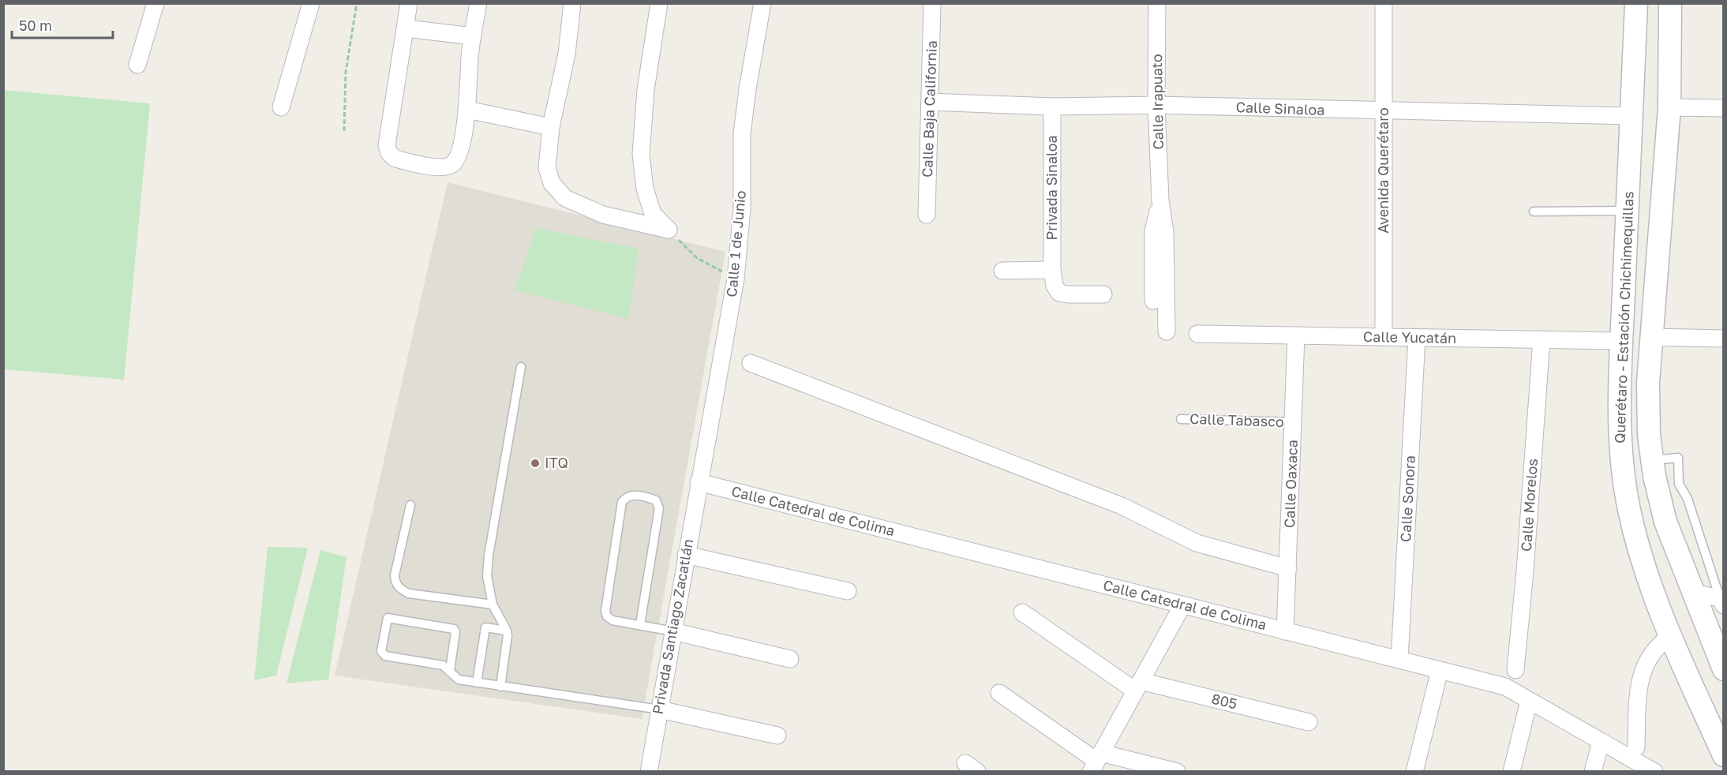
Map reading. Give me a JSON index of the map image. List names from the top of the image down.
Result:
{
  "streets": {
    "main road": ["Querétaro - Estación Chichimequillas"],
    "street": [
      "Calle Irapuato",
      "Calle Baja California",
      "Calle Sinaloa",
      "Avenida Querétaro",
      "Privada Sinaloa",
      "Calle 1 de Junio",
      "Calle Yucatán",
      "Calle Oaxaca",
      "Calle Sonora",
      "Calle Morelos",
      "Calle Catedral de Colima",
      "Privada Santiago Zacatlán",
      "805"
    ],
    "lane": ["Calle Tabasco"]
  },
  "crossings": [
    ["Calle Irapuato", "Calle Sinaloa"],
    ["Calle Baja California", "Calle Sinaloa"],
    ["Calle Sinaloa", "Avenida Querétaro"],
    ["Calle Sinaloa", "Privada Sinaloa"],
    ["Calle Sinaloa", "Querétaro - Estación Chichimequillas"],
    ["Avenida Querétaro", "Calle Yucatán"],
    ["Calle 1 de Junio", "Calle Catedral de Colima"],
    ["Calle 1 de Junio", "Privada Santiago Zacatlán"],
    ["Querétaro - Estación Chichimequillas", "Calle Yucatán"],
    ["Calle Yucatán", "Calle Oaxaca"],
    ["Calle Yucatán", "Calle Sonora"],
    ["Calle Yucatán", "Calle Morelos"],
    ["Calle Tabasco", "Calle Oaxaca"],
    ["Calle Oaxaca", "Calle Catedral de Colima"],
    ["Calle Sonora", "Calle Catedral de Colima"],
    ["Calle Catedral de Colima", "Privada Santiago Zacatlán"]
  ],
  "places": ["ITQ"],
  "scale_bar": "50 m"
}
